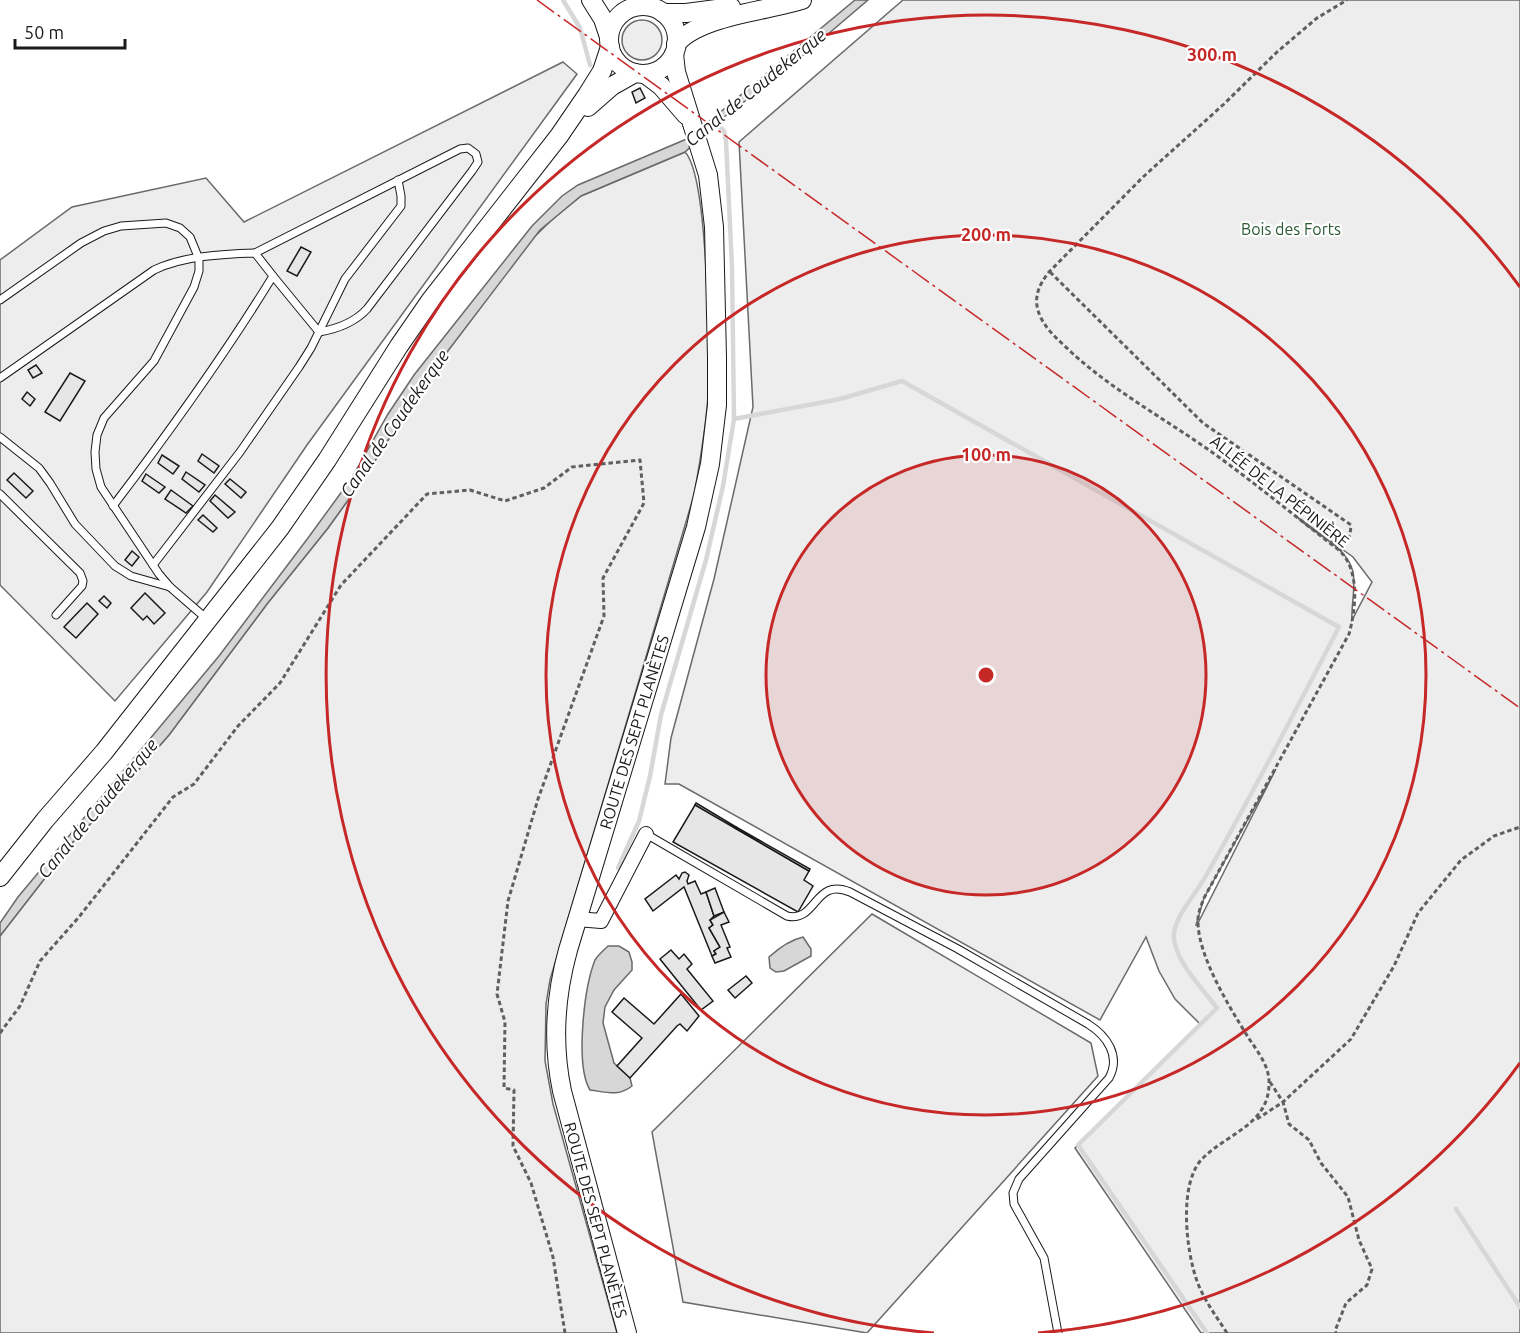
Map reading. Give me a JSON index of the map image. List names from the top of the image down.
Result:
{
  "streets": {
    "main road": ["ROUTE DES SEPT PLANÈTES"],
    "path": ["ALLÉE DE LA PÉPINIÈRE"]
  },
  "water": ["Canal de Coudekerque"],
  "parks": ["Bois des Forts"],
  "scale_bar": "50 m",
  "rings": ["300 m", "200 m", "100 m"]
}
